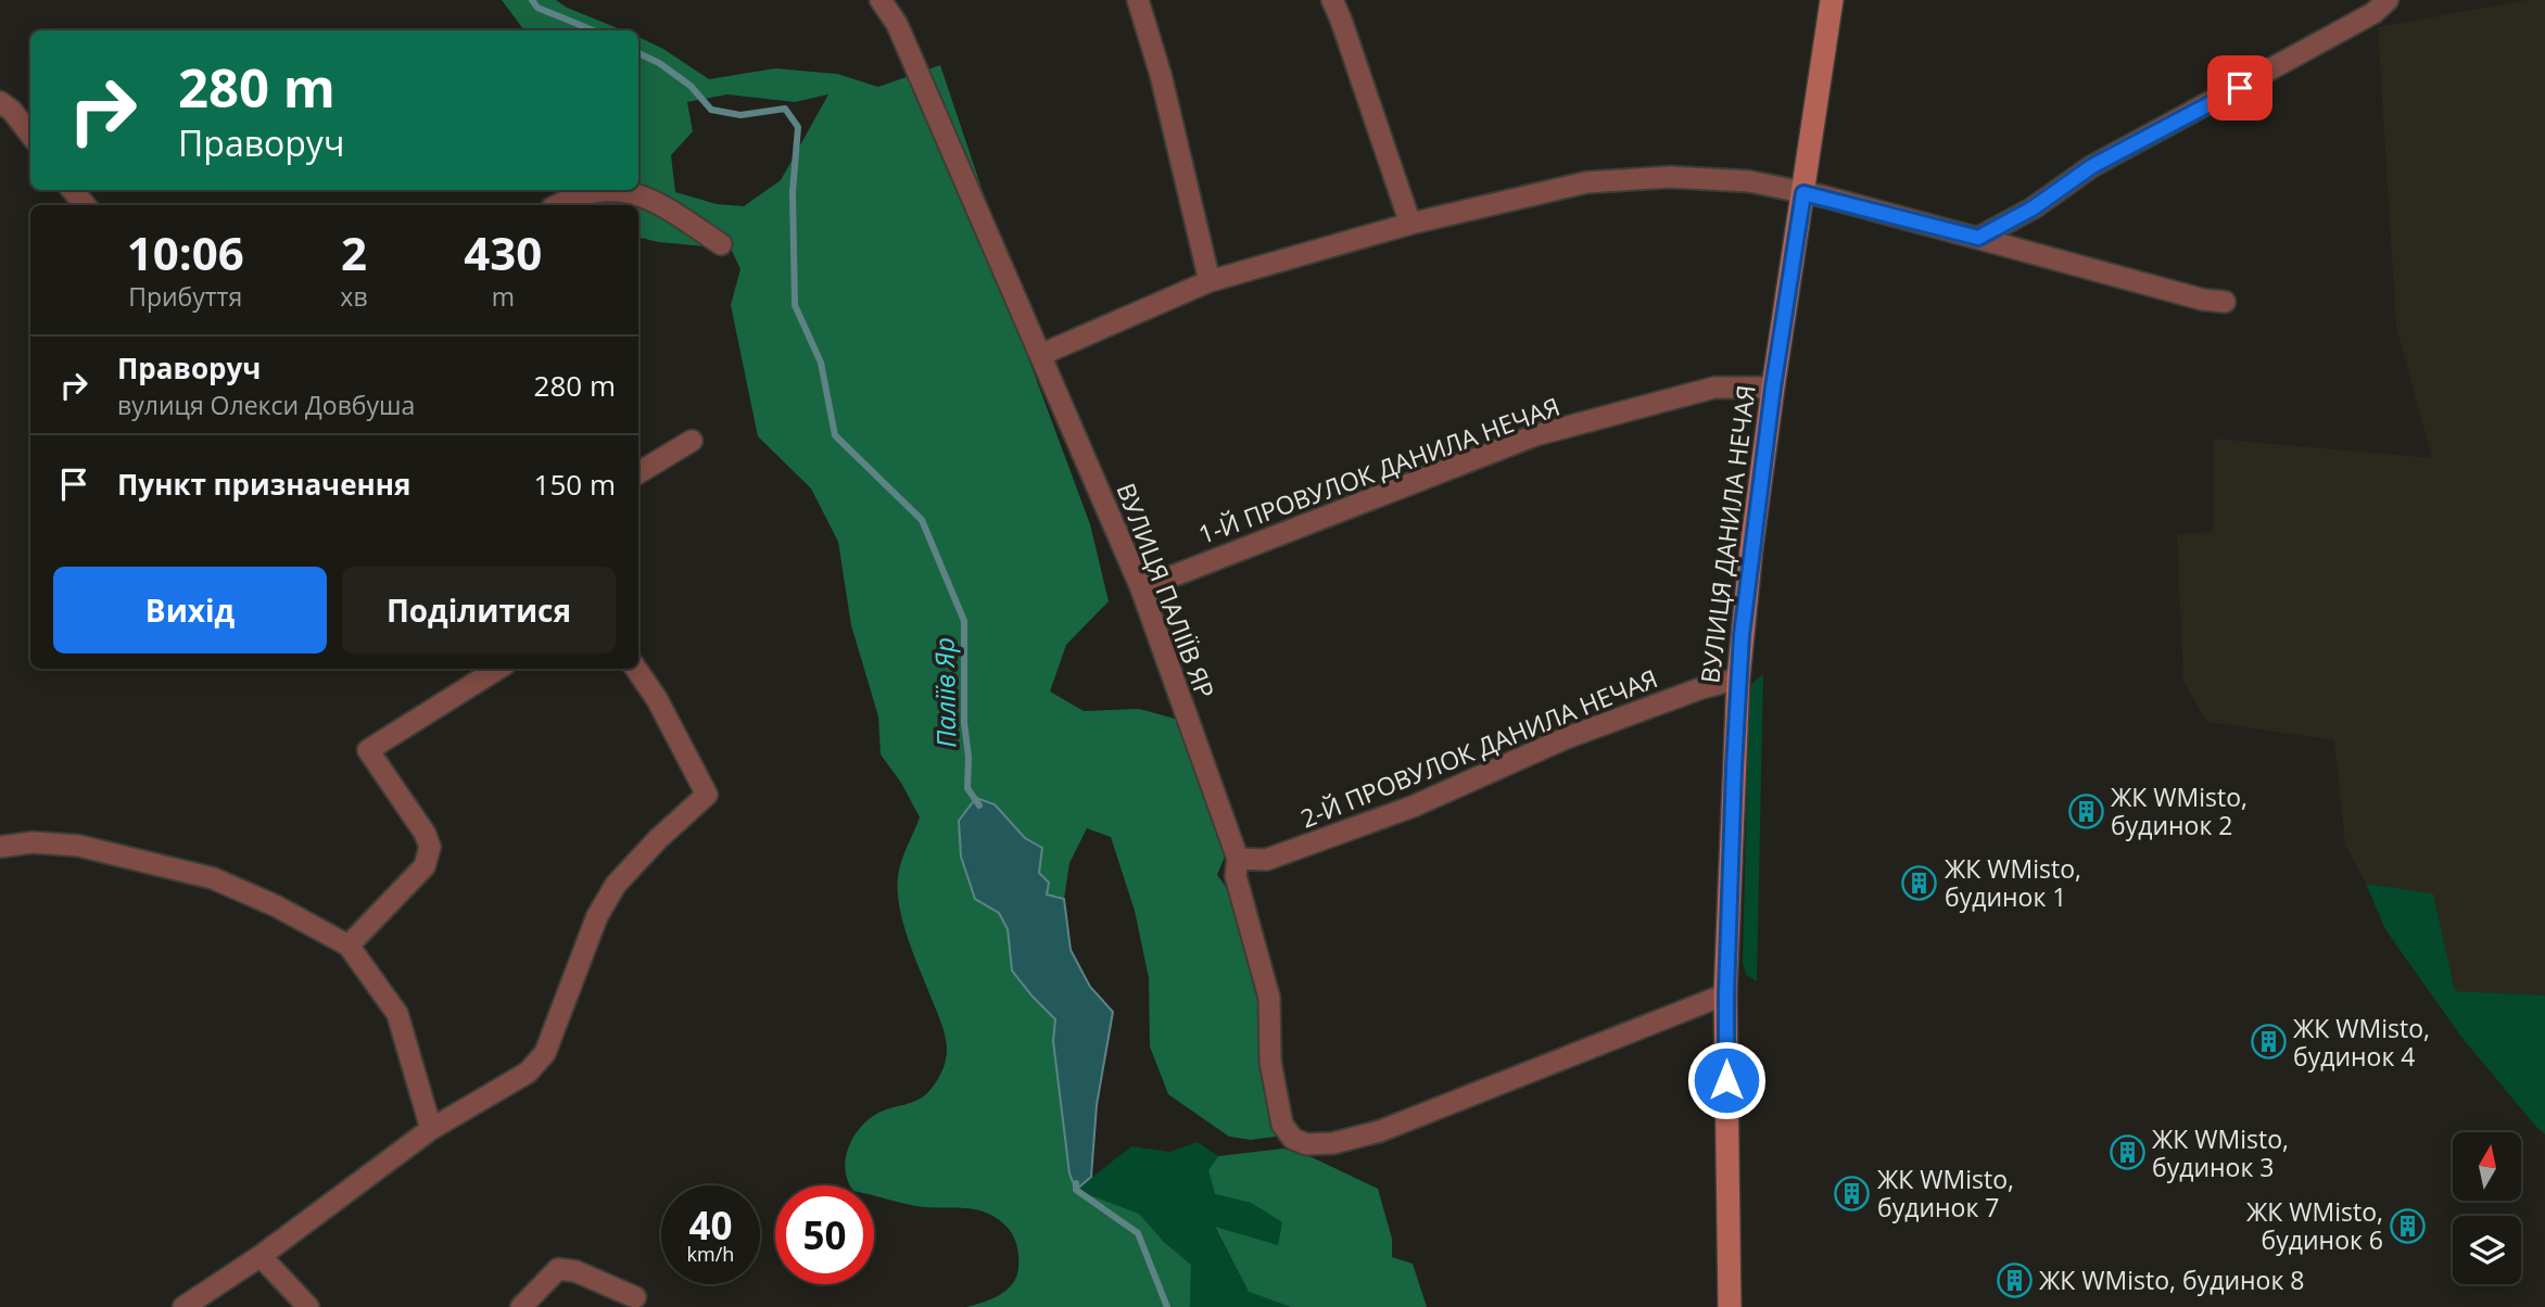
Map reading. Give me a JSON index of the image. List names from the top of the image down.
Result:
{
  "streets": {
    "main road": ["ВУЛИЦЯ ДАНИЛА НЕЧАЯ"],
    "street": ["1-Й ПРОВУЛОК ДАНИЛА НЕЧАЯ", "ВУЛИЦЯ ПАЛІЇВ ЯР", "2-Й ПРОВУЛОК ДАНИЛА НЕЧАЯ"]
  },
  "crossings": [
    ["1-Й ПРОВУЛОК ДАНИЛА НЕЧАЯ", "ВУЛИЦЯ ДАНИЛА НЕЧАЯ"],
    ["1-Й ПРОВУЛОК ДАНИЛА НЕЧАЯ", "ВУЛИЦЯ ПАЛІЇВ ЯР"],
    ["ВУЛИЦЯ ДАНИЛА НЕЧАЯ", "ВУЛИЦЯ ПАЛІЇВ ЯР"],
    ["ВУЛИЦЯ ДАНИЛА НЕЧАЯ", "2-Й ПРОВУЛОК ДАНИЛА НЕЧАЯ"],
    ["ВУЛИЦЯ ПАЛІЇВ ЯР", "2-Й ПРОВУЛОК ДАНИЛА НЕЧАЯ"]
  ],
  "water": ["Паліїв Яр"],
  "places": {
    "building": [
      "ЖК WMisto, будинок 2",
      "ЖК WMisto, будинок 1",
      "ЖК WMisto, будинок 4",
      "ЖК WMisto, будинок 3",
      "ЖК WMisto, будинок 7",
      "ЖК WMisto, будинок 6",
      "ЖК WMisto, будинок 8"
    ]
  },
  "north": "top",
  "page": {
    "turn": ["280 m", "Праворуч"],
    "eta": [
      "10:06",
      "Прибуття",
      "2",
      "хв",
      "430",
      "m"
    ],
    "list": [
      {
        "name": "Праворуч",
        "note": "вулиця Олекси Довбуша",
        "value": "280 m"
      },
      {
        "name": "Пункт призначення",
        "value": "150 m"
      }
    ],
    "buttons": ["Вихід", "Поділитися"],
    "speed": "40 km/h",
    "limit": "50"
  }
}
